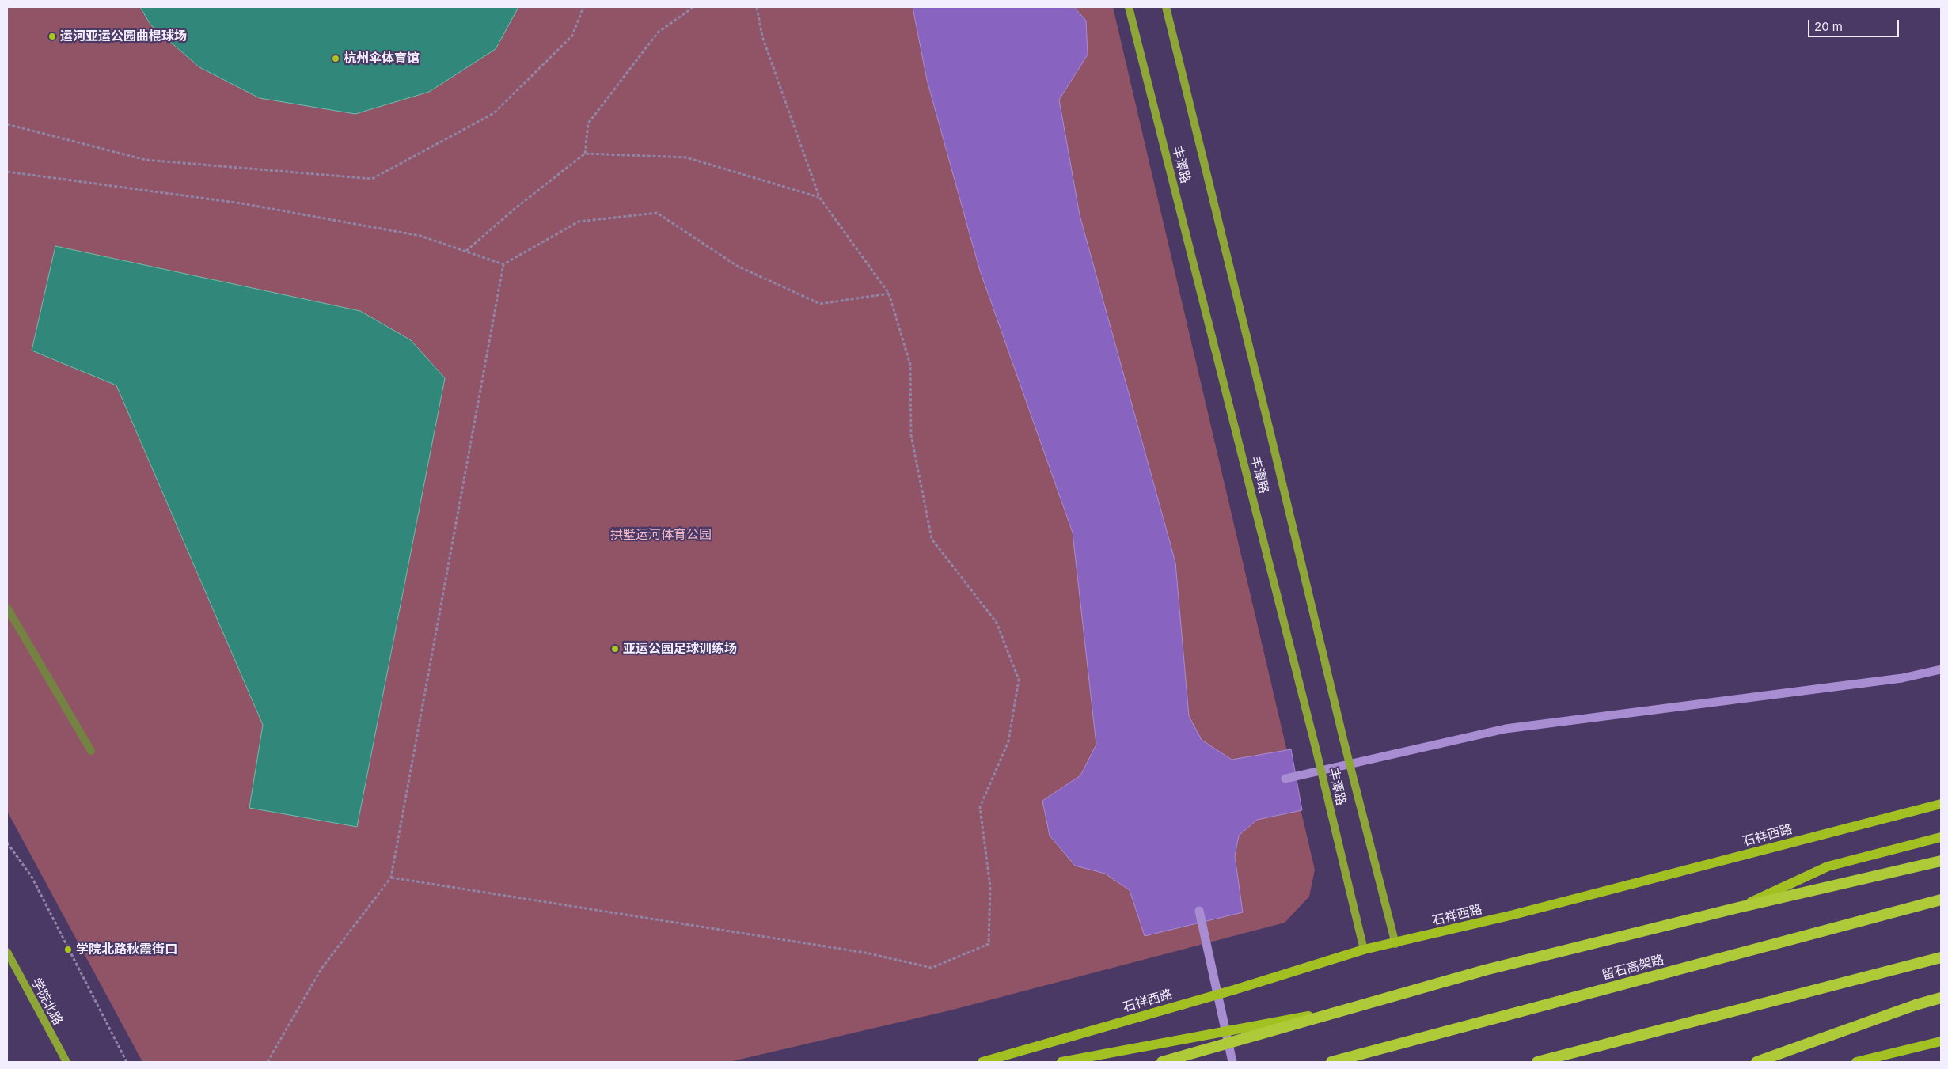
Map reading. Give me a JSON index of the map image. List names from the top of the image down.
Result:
{
  "streets": {
    "highway": ["留石高架路"],
    "main road": ["丰潭路", "石祥西路", "学院北路"]
  },
  "crossings": [
    ["丰潭路", "石祥西路"]
  ],
  "parks": ["拱墅运河体育公园"],
  "places": [
    "运河亚运公园曲棍球场",
    "杭州伞体育馆",
    "亚运公园足球训练场",
    "学院北路秋霞街口"
  ],
  "scale_bar": "20 m"
}
